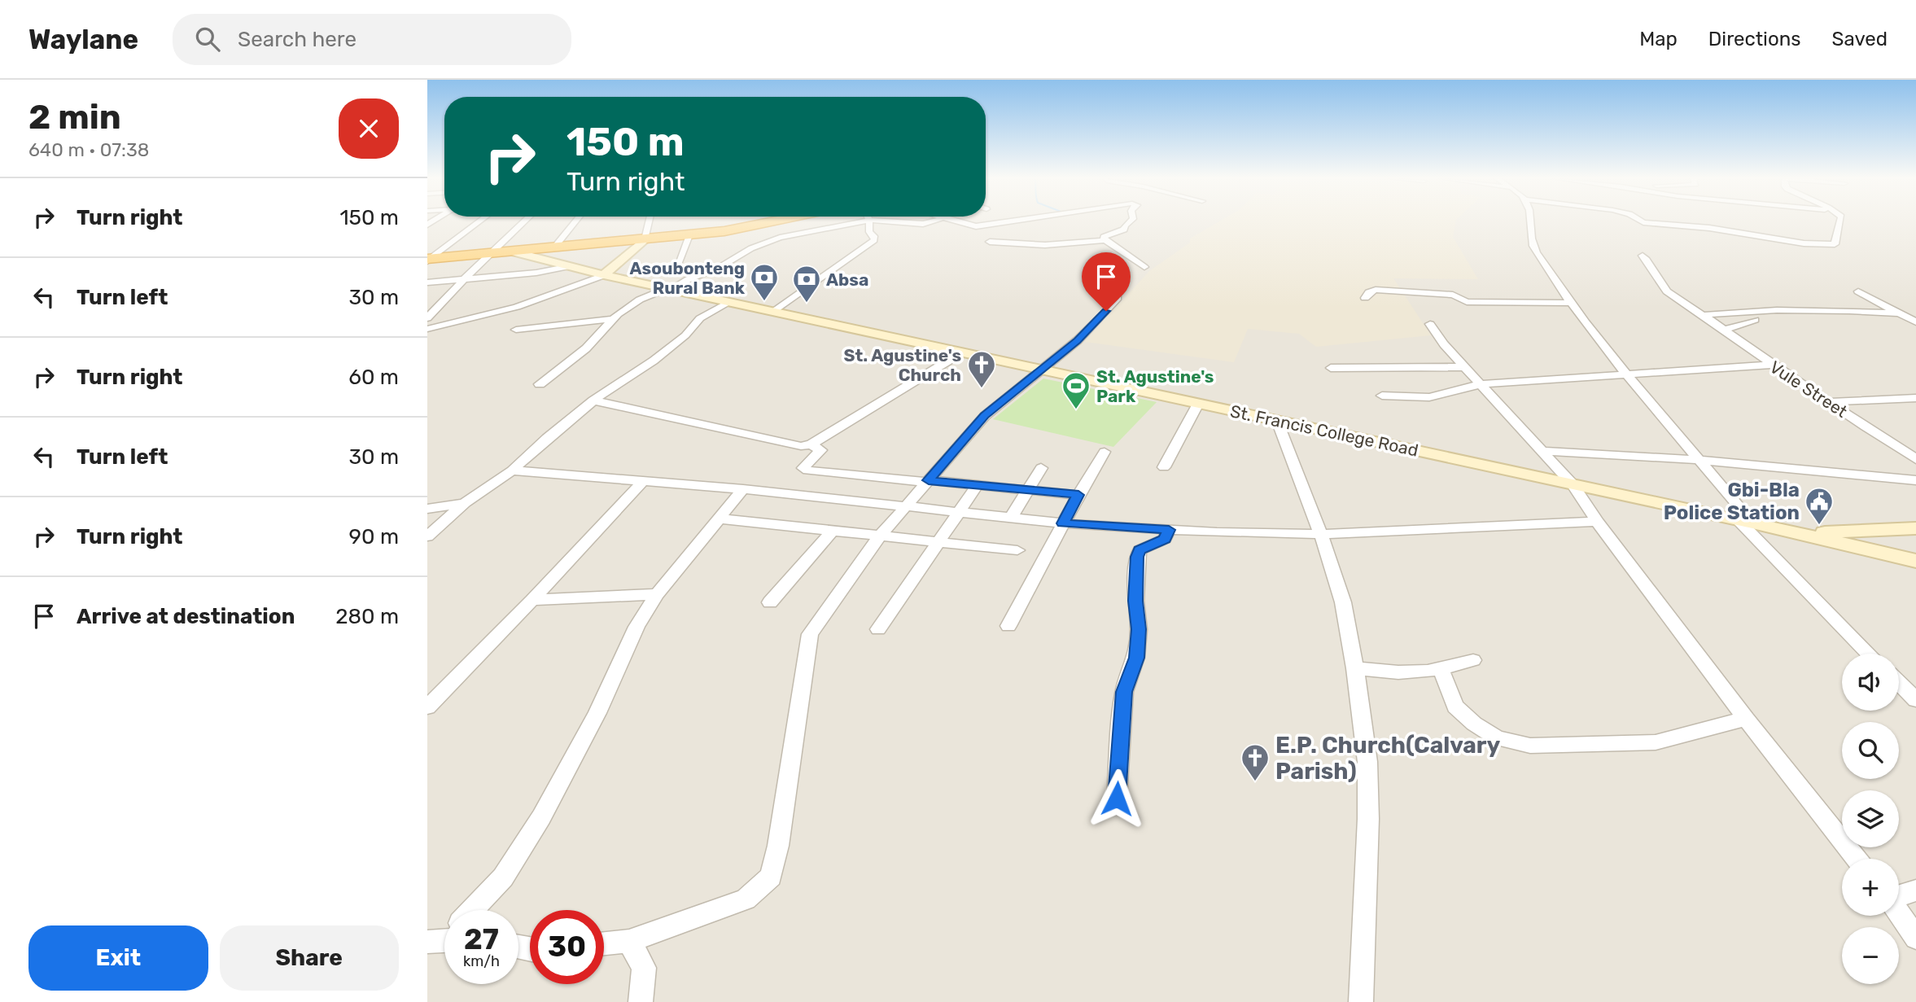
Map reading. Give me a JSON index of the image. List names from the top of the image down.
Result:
{
  "streets": {
    "main road": ["St. Francis College Road"],
    "street": ["Vule Street"]
  },
  "places": {
    "bank": ["Asoubonteng Rural Bank", "Absa"],
    "church": ["St. Agustine's Church", "E.P. Church(Calvary Parish)"],
    "sports": ["St. Agustine's Park"],
    "public building": ["Gbi-Bla Police Station"]
  },
  "page": {
    "header": "Waylane",
    "search": "Search here",
    "nav": ["Map", "Directions", "Saved"],
    "heading": ["2 min", "640 m · 07:38"],
    "turn": ["150 m", "Turn right"],
    "list": [
      {
        "name": "Turn right",
        "value": "150 m"
      },
      {
        "name": "Turn left",
        "value": "30 m"
      },
      {
        "name": "Turn right",
        "value": "60 m"
      },
      {
        "name": "Turn left",
        "value": "30 m"
      },
      {
        "name": "Turn right",
        "value": "90 m"
      },
      {
        "name": "Arrive at destination",
        "value": "280 m"
      }
    ],
    "map_buttons": ["+", "−"],
    "speed": "27 km/h",
    "limit": "30",
    "buttons": ["Exit", "Share"]
  }
}
